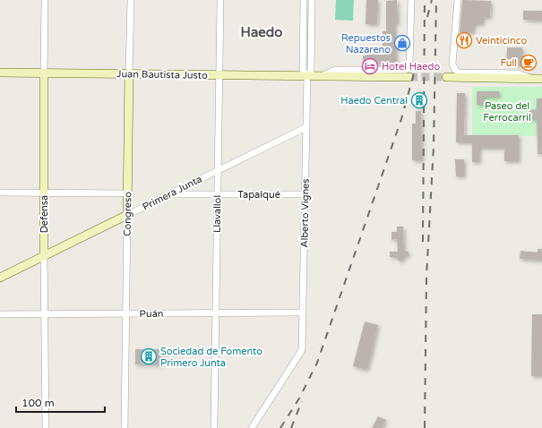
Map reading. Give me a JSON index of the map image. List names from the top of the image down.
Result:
{
  "streets": {
    "street": [
      "Juan Bautista Justo",
      "Primera Junta",
      "Tapalqué",
      "Alberto Vignes",
      "Defensa",
      "Congreso",
      "Llavallol",
      "Puán"
    ]
  },
  "crossings": [
    ["Juan Bautista Justo", "Alberto Vignes"],
    ["Juan Bautista Justo", "Defensa"],
    ["Juan Bautista Justo", "Congreso"],
    ["Juan Bautista Justo", "Llavallol"],
    ["Primera Junta", "Tapalqué"],
    ["Primera Junta", "Alberto Vignes"],
    ["Primera Junta", "Defensa"],
    ["Primera Junta", "Congreso"],
    ["Primera Junta", "Llavallol"],
    ["Tapalqué", "Alberto Vignes"],
    ["Tapalqué", "Llavallol"],
    ["Alberto Vignes", "Puán"],
    ["Defensa", "Puán"],
    ["Congreso", "Puán"],
    ["Llavallol", "Puán"]
  ],
  "districts": ["Haedo"],
  "parks": ["Paseo del Ferrocarril"],
  "places": {
    "restaurant": ["Veinticinco"],
    "shop": ["Repuestos Nazareno"],
    "cafe": ["Full"],
    "hotel": ["Hotel Haedo"],
    "building": ["Haedo Central", "Sociedad de Fomento Primero Junta"]
  },
  "scale_bar": "100 m"
}
